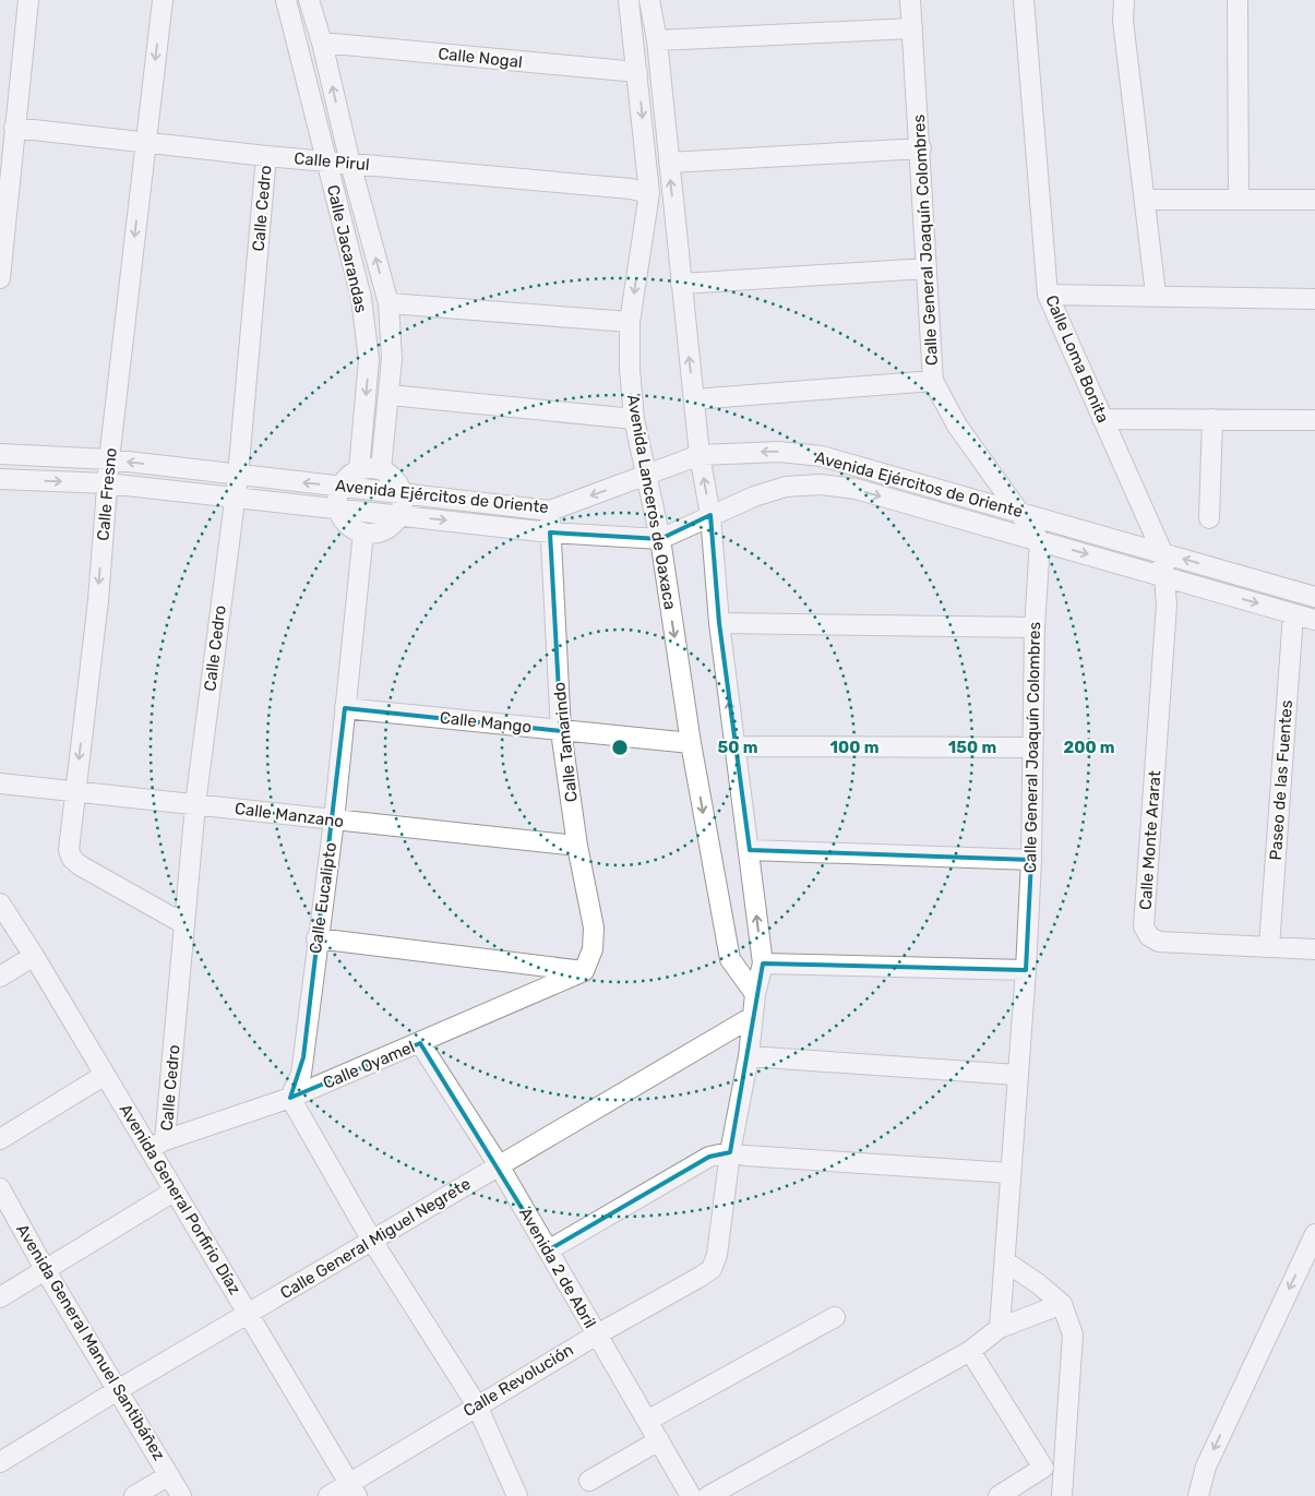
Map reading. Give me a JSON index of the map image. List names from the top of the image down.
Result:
{
  "streets": {
    "street": [
      "Calle Nogal",
      "Calle Pirul",
      "Calle Cedro",
      "Calle General Joaquín Colombres",
      "Calle Jacarandas",
      "Calle Loma Bonita",
      "Avenida Ejércitos de Oriente",
      "Calle Fresno",
      "Avenida Lanceros de Oaxaca",
      "Calle Mango",
      "Calle Tamarindo",
      "Paseo de las Fuentes",
      "Calle Manzano",
      "Calle Monte Ararat",
      "Calle Eucalipto",
      "Calle Oyamel",
      "Avenida General Porfirio Díaz",
      "Calle General Miguel Negrete",
      "Avenida 2 de Abril",
      "Avenida General Manuel Santibáñez",
      "Calle Revolución"
    ]
  },
  "crossings": [
    ["Calle Nogal", "Calle Jacarandas"],
    ["Calle Nogal", "Avenida Lanceros de Oaxaca"],
    ["Calle Pirul", "Calle Cedro"],
    ["Calle Pirul", "Calle Jacarandas"],
    ["Calle Pirul", "Calle Fresno"],
    ["Calle Pirul", "Avenida Lanceros de Oaxaca"],
    ["Calle Cedro", "Avenida Ejércitos de Oriente"],
    ["Calle Cedro", "Calle Fresno"],
    ["Calle Cedro", "Calle Manzano"],
    ["Calle Cedro", "Calle Oyamel"],
    ["Calle Cedro", "Avenida General Porfirio Díaz"],
    ["Calle General Joaquín Colombres", "Avenida Ejércitos de Oriente"],
    ["Calle Loma Bonita", "Avenida Ejércitos de Oriente"],
    ["Calle Loma Bonita", "Calle Monte Ararat"],
    ["Avenida Ejércitos de Oriente", "Calle Fresno"],
    ["Avenida Ejércitos de Oriente", "Avenida Lanceros de Oaxaca"],
    ["Avenida Ejércitos de Oriente", "Calle Tamarindo"],
    ["Avenida Ejércitos de Oriente", "Paseo de las Fuentes"],
    ["Avenida Ejércitos de Oriente", "Calle Monte Ararat"],
    ["Calle Fresno", "Calle Manzano"],
    ["Avenida Lanceros de Oaxaca", "Calle Mango"],
    ["Calle Mango", "Calle Tamarindo"],
    ["Calle Mango", "Calle Eucalipto"],
    ["Calle Tamarindo", "Calle Manzano"],
    ["Calle Tamarindo", "Calle Oyamel"],
    ["Paseo de las Fuentes", "Calle Monte Ararat"],
    ["Calle Manzano", "Calle Eucalipto"],
    ["Calle Eucalipto", "Calle Oyamel"],
    ["Calle Oyamel", "Avenida General Porfirio Díaz"],
    ["Calle Oyamel", "Avenida 2 de Abril"],
    ["Avenida General Porfirio Díaz", "Calle General Miguel Negrete"],
    ["Avenida General Porfirio Díaz", "Calle Revolución"],
    ["Calle General Miguel Negrete", "Avenida 2 de Abril"],
    ["Calle General Miguel Negrete", "Avenida General Manuel Santibáñez"],
    ["Avenida 2 de Abril", "Calle Revolución"]
  ],
  "rings": [
    "50 m",
    "100 m",
    "150 m",
    "200 m"
  ]
}
